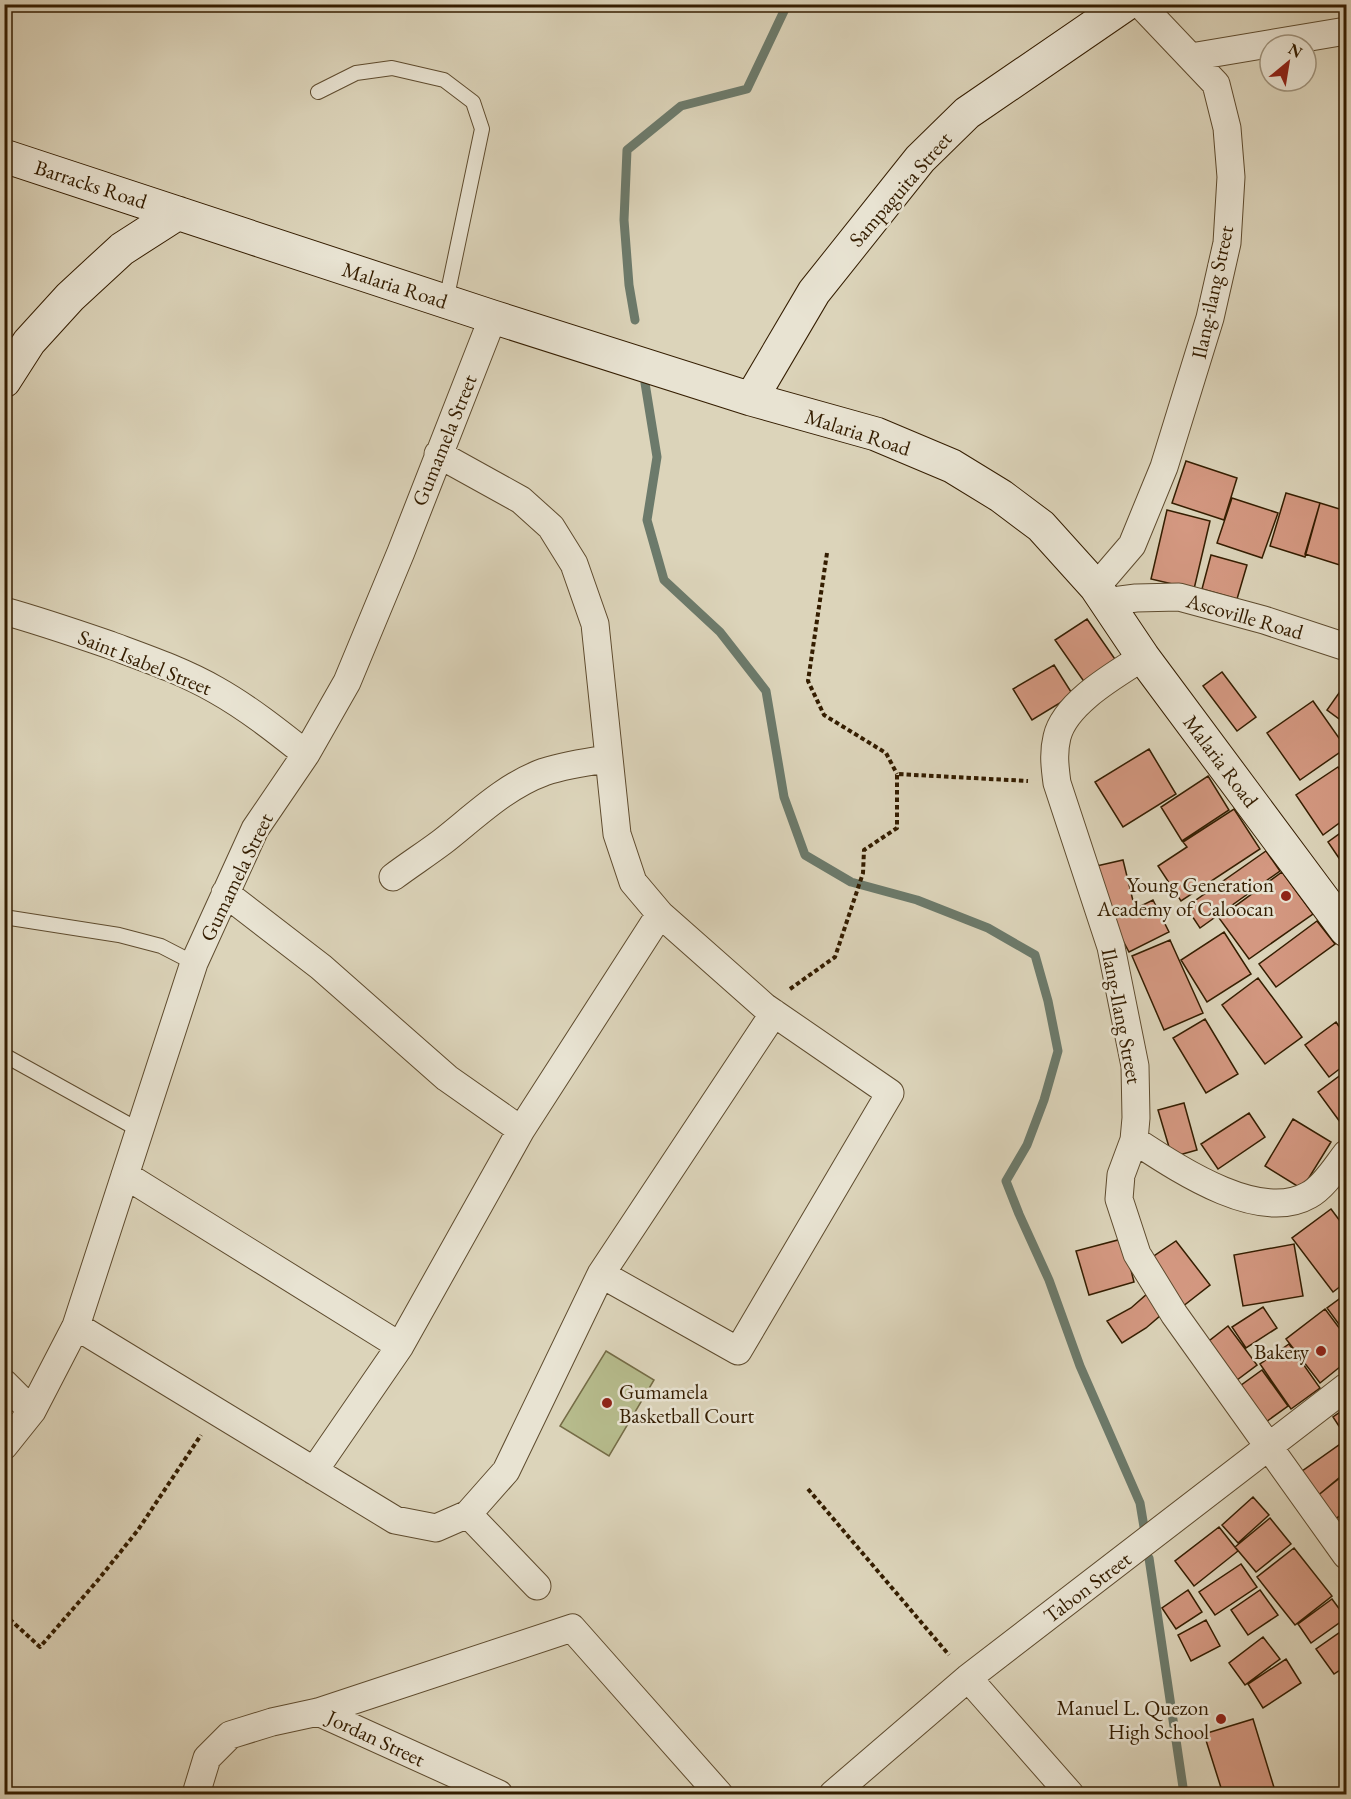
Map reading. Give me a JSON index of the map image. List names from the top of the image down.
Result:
{
  "streets": {
    "main road": ["Barracks Road", "Sampaguita Street", "Malaria Road"],
    "street": [
      "Ilang-ilang Street",
      "Gumamela Street",
      "Ascoville Road",
      "Saint Isabel Street",
      "Ilang-Ilang Street",
      "Tabon Street",
      "Jordan Street"
    ]
  },
  "crossings": [
    ["Barracks Road", "Malaria Road"],
    ["Sampaguita Street", "Malaria Road"],
    ["Malaria Road", "Ilang-ilang Street"],
    ["Malaria Road", "Gumamela Street"],
    ["Malaria Road", "Ascoville Road"],
    ["Malaria Road", "Ilang-Ilang Street"],
    ["Ilang-ilang Street", "Ascoville Road"],
    ["Gumamela Street", "Saint Isabel Street"],
    ["Ilang-Ilang Street", "Tabon Street"]
  ],
  "places": [
    "Young Generation Academy of Caloocan",
    "Bakery",
    "Gumamela Basketball Court",
    "Manuel L. Quezon High School"
  ],
  "north": "top right"
}
